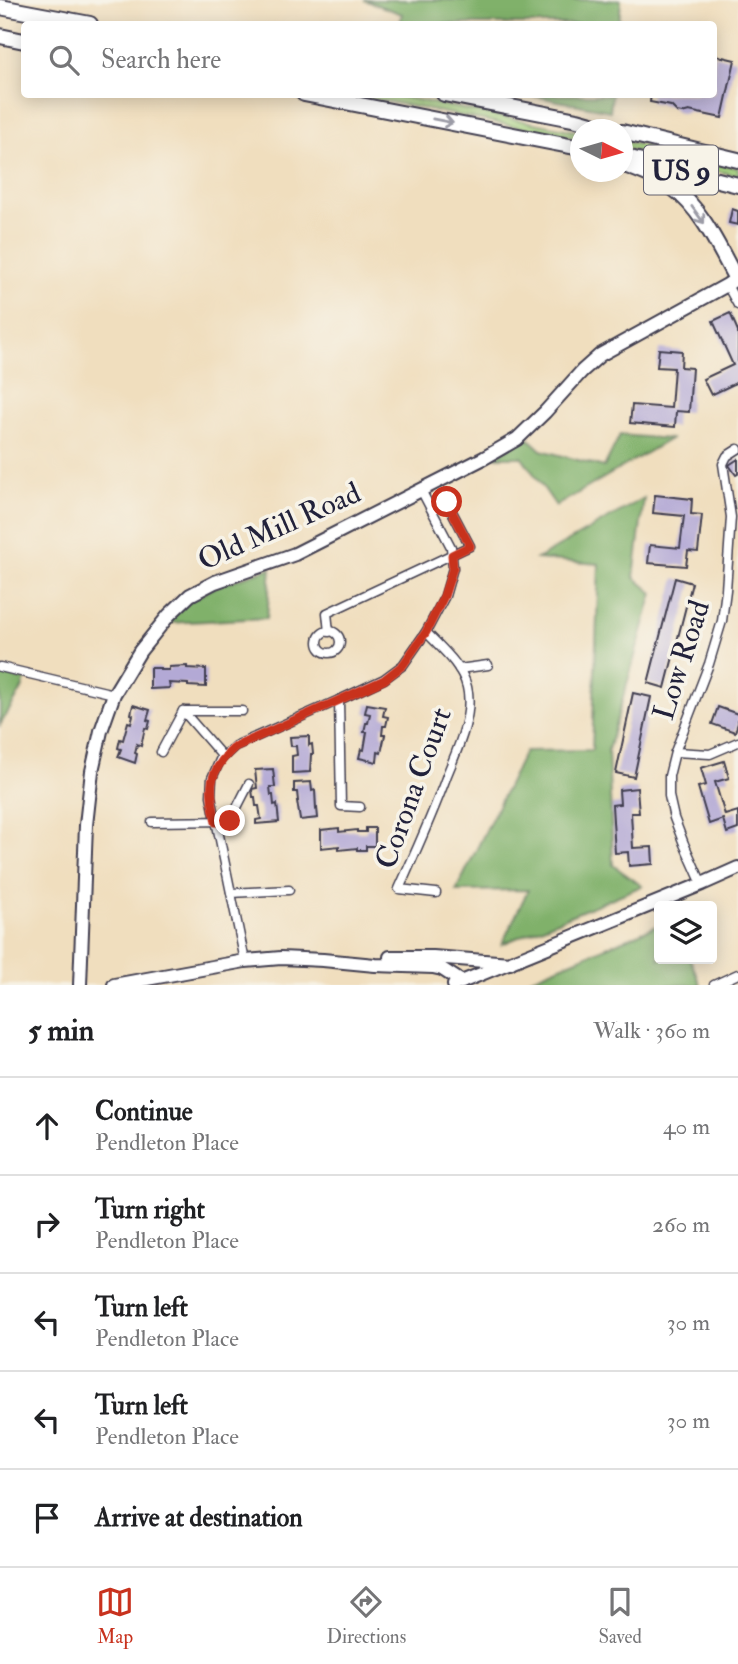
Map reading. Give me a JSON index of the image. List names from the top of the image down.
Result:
{
  "streets": {
    "highway": ["US 9"],
    "street": ["Old Mill Road", "Low Road", "Corona Court"]
  },
  "north": "right",
  "page": {
    "search": "Search here",
    "heading": ["5 min", "Walk · 360 m"],
    "list": [
      ["Continue", "Pendleton Place", "40 m"],
      ["Turn right", "Pendleton Place", "260 m"],
      ["Turn left", "Pendleton Place", "30 m"],
      ["Turn left", "Pendleton Place", "30 m"],
      "Arrive at destination"
    ],
    "nav": ["Map", "Directions", "Saved"]
  }
}
